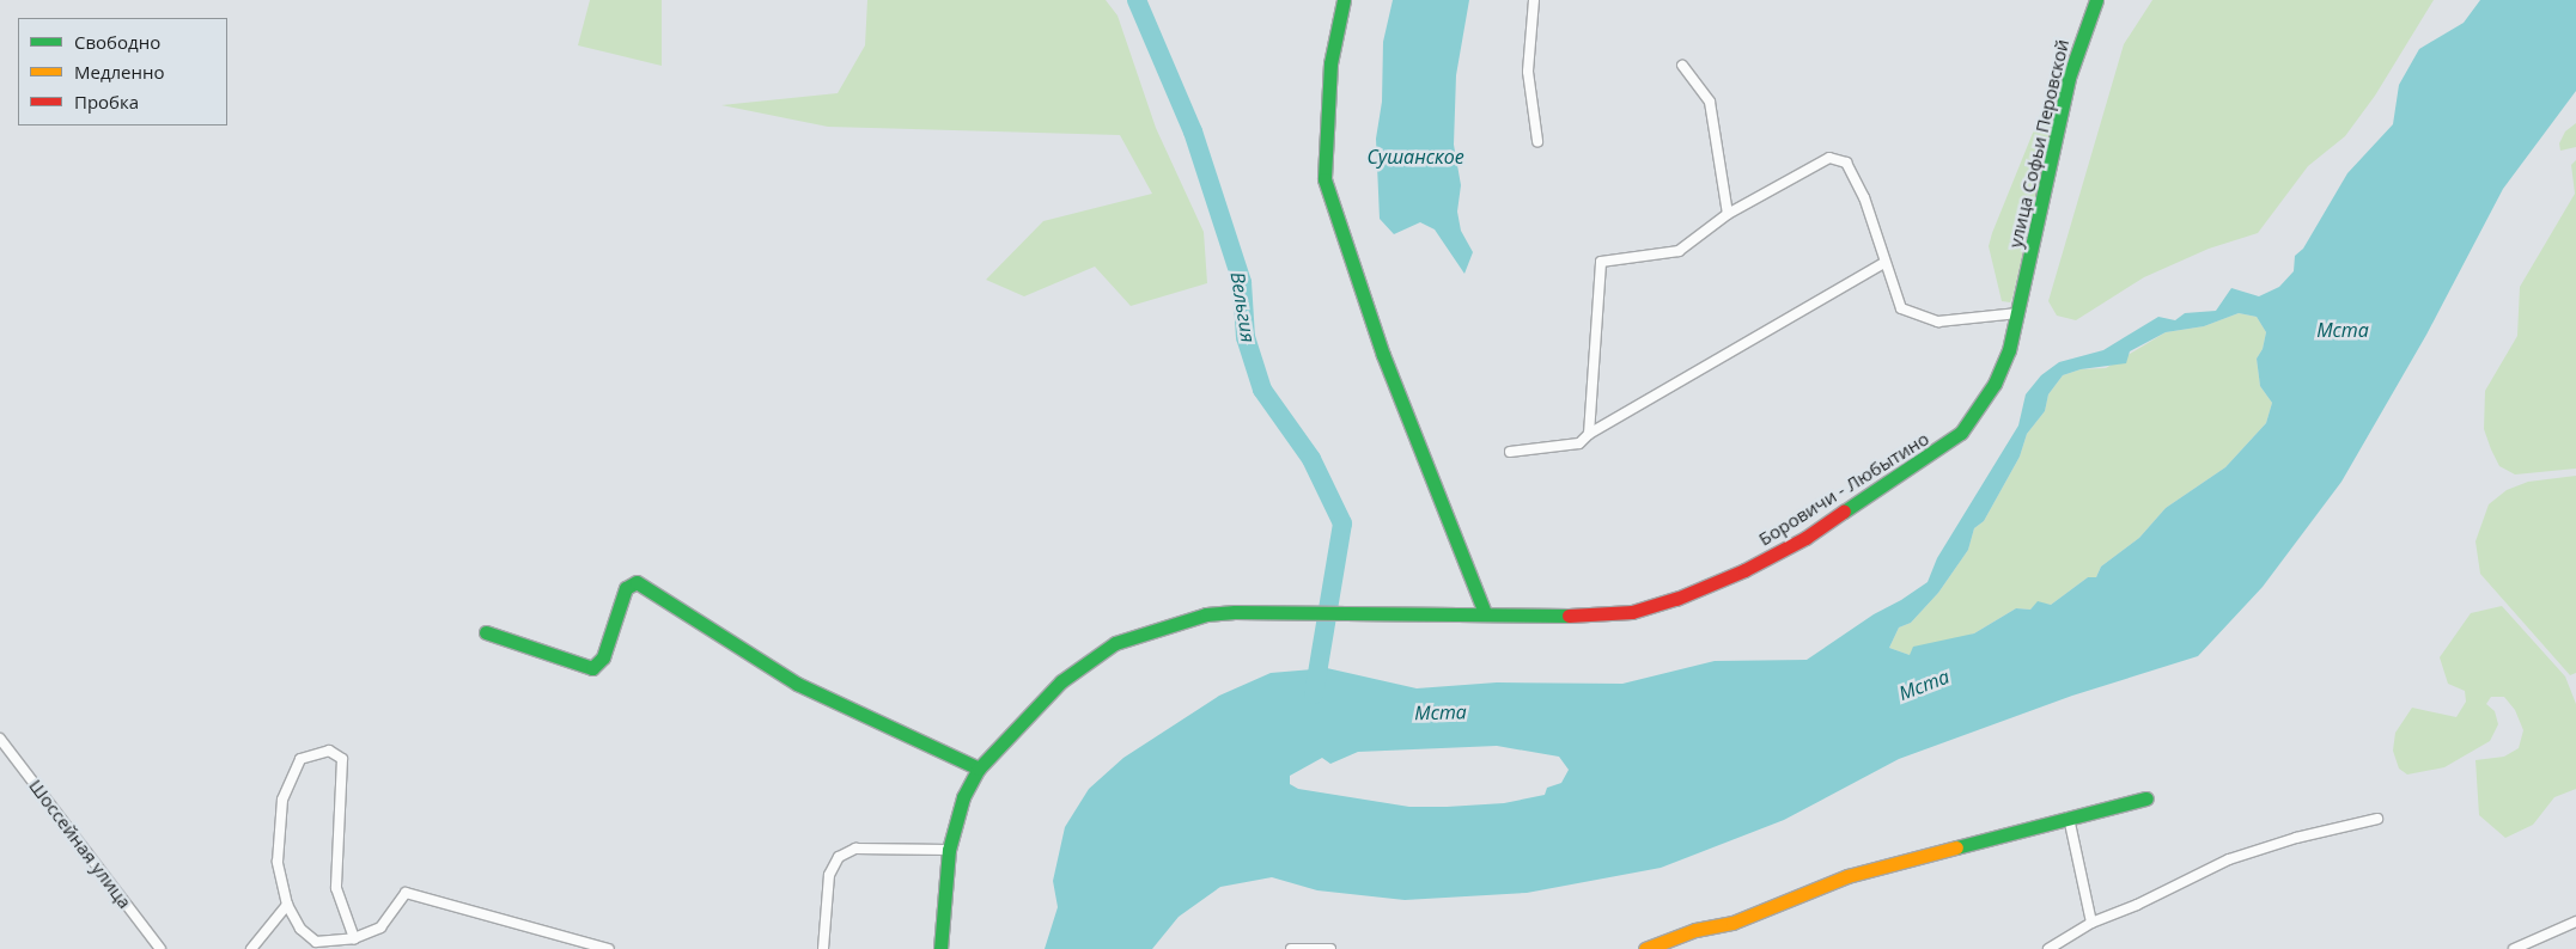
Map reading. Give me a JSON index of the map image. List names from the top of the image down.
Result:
{
  "streets": {
    "street": ["улица Софьи Перовской", "Боровичи - Любытино", "Шоссейная улица"]
  },
  "crossings": [
    ["улица Софьи Перовской", "Боровичи - Любытино"]
  ],
  "water": ["Сушанское", "Вельгия", "Мста"],
  "legend": ["Свободно", "Медленно", "Пробка"]
}
